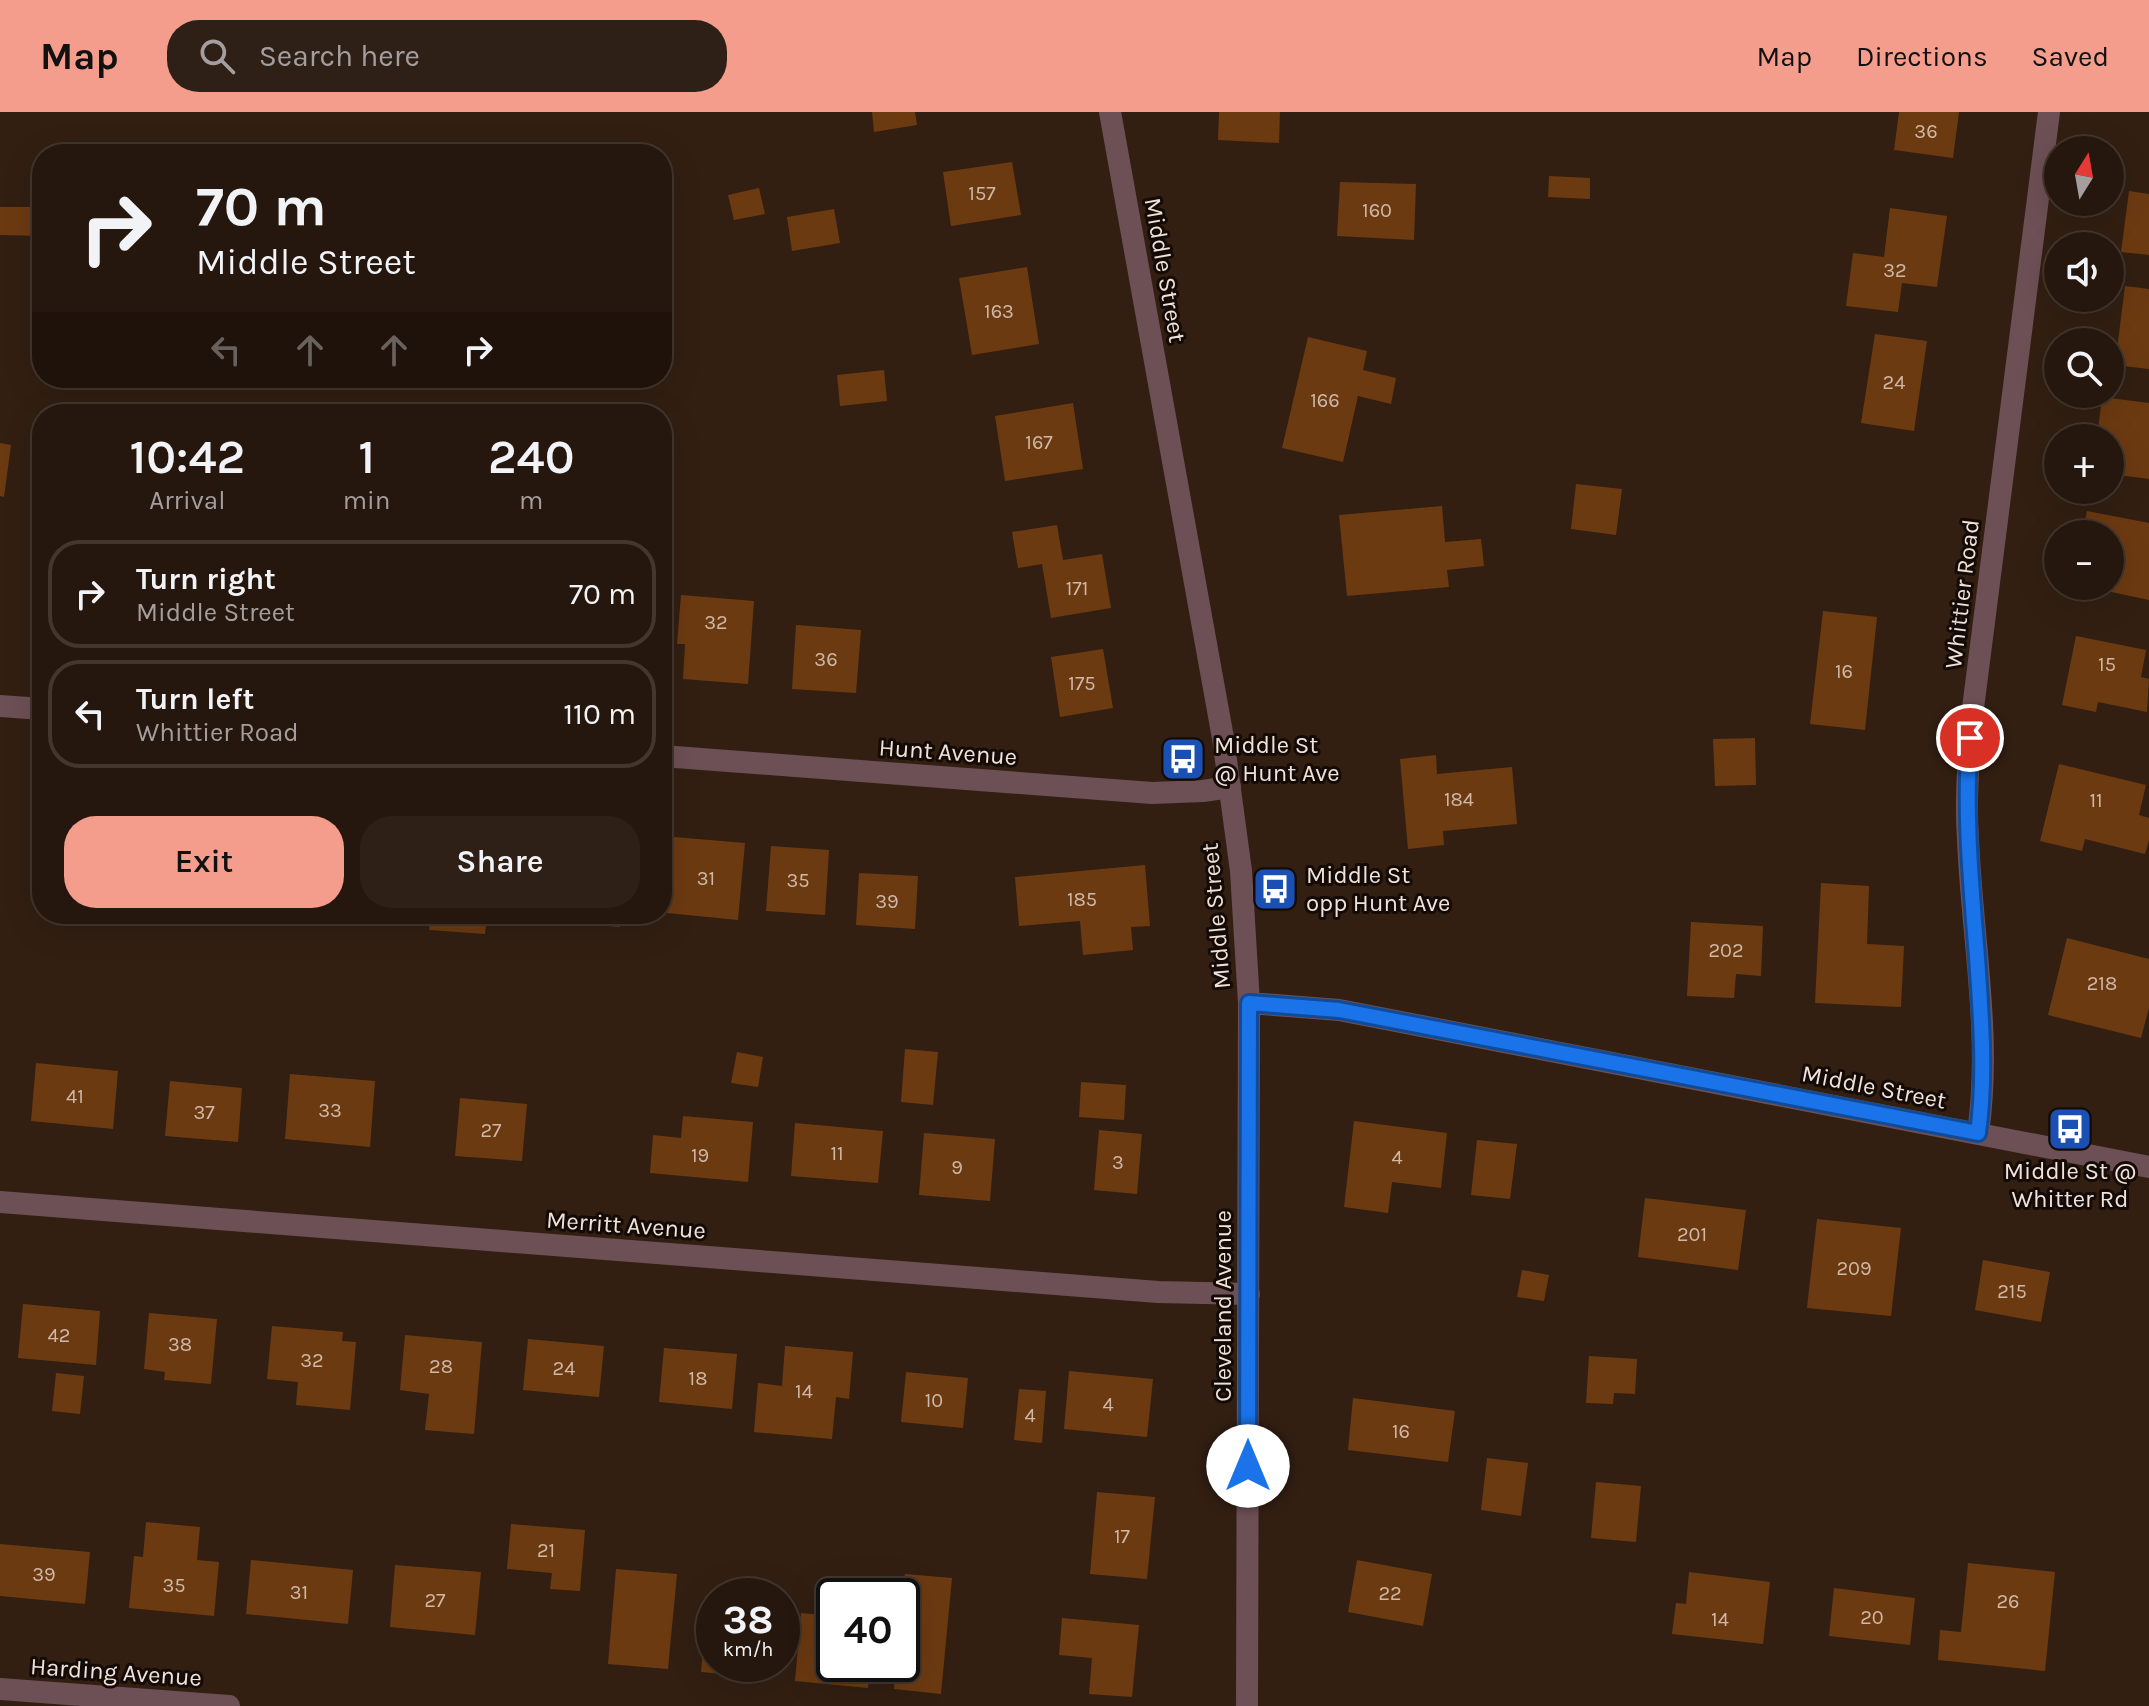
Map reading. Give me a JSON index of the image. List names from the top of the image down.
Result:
{
  "streets": {
    "street": [
      "Middle Street",
      "Whittier Road",
      "Hunt Avenue",
      "Merritt Avenue",
      "Cleveland Avenue",
      "Harding Avenue"
    ]
  },
  "crossings": [
    ["Middle Street", "Whittier Road"],
    ["Middle Street", "Hunt Avenue"],
    ["Middle Street", "Cleveland Avenue"],
    ["Merritt Avenue", "Cleveland Avenue"]
  ],
  "places": {
    "bus stop": ["Middle St @ Hunt Ave", "Middle St opp Hunt Ave", "Middle St @ Whitter Rd"]
  },
  "house_numbers": [
    "36",
    "157",
    "160",
    "32",
    "163",
    "24",
    "166",
    "167",
    "171",
    "32",
    "36",
    "15",
    "16",
    "175",
    "184",
    "11",
    "31",
    "35",
    "185",
    "39",
    "202",
    "218",
    "41",
    "33",
    "37",
    "27",
    "11",
    "19",
    "4",
    "3",
    "9",
    "201",
    "209",
    "215",
    "42",
    "38",
    "32",
    "28",
    "24",
    "18",
    "14",
    "10",
    "4",
    "4",
    "16",
    "17",
    "21",
    "39",
    "35",
    "31",
    "22",
    "27",
    "26",
    "20",
    "14"
  ],
  "north": "top",
  "page": {
    "header": "Map",
    "search": "Search here",
    "nav": ["Map", "Directions", "Saved"],
    "map_buttons": ["+", "−"],
    "turn": ["70 m", "Middle Street"],
    "eta": [
      "10:42",
      "Arrival",
      "1",
      "min",
      "240",
      "m"
    ],
    "list": [
      {
        "name": "Turn right",
        "note": "Middle Street",
        "value": "70 m"
      },
      {
        "name": "Turn left",
        "note": "Whittier Road",
        "value": "110 m"
      }
    ],
    "buttons": ["Exit", "Share"],
    "speed": "38 km/h",
    "limit": "40"
  }
}
